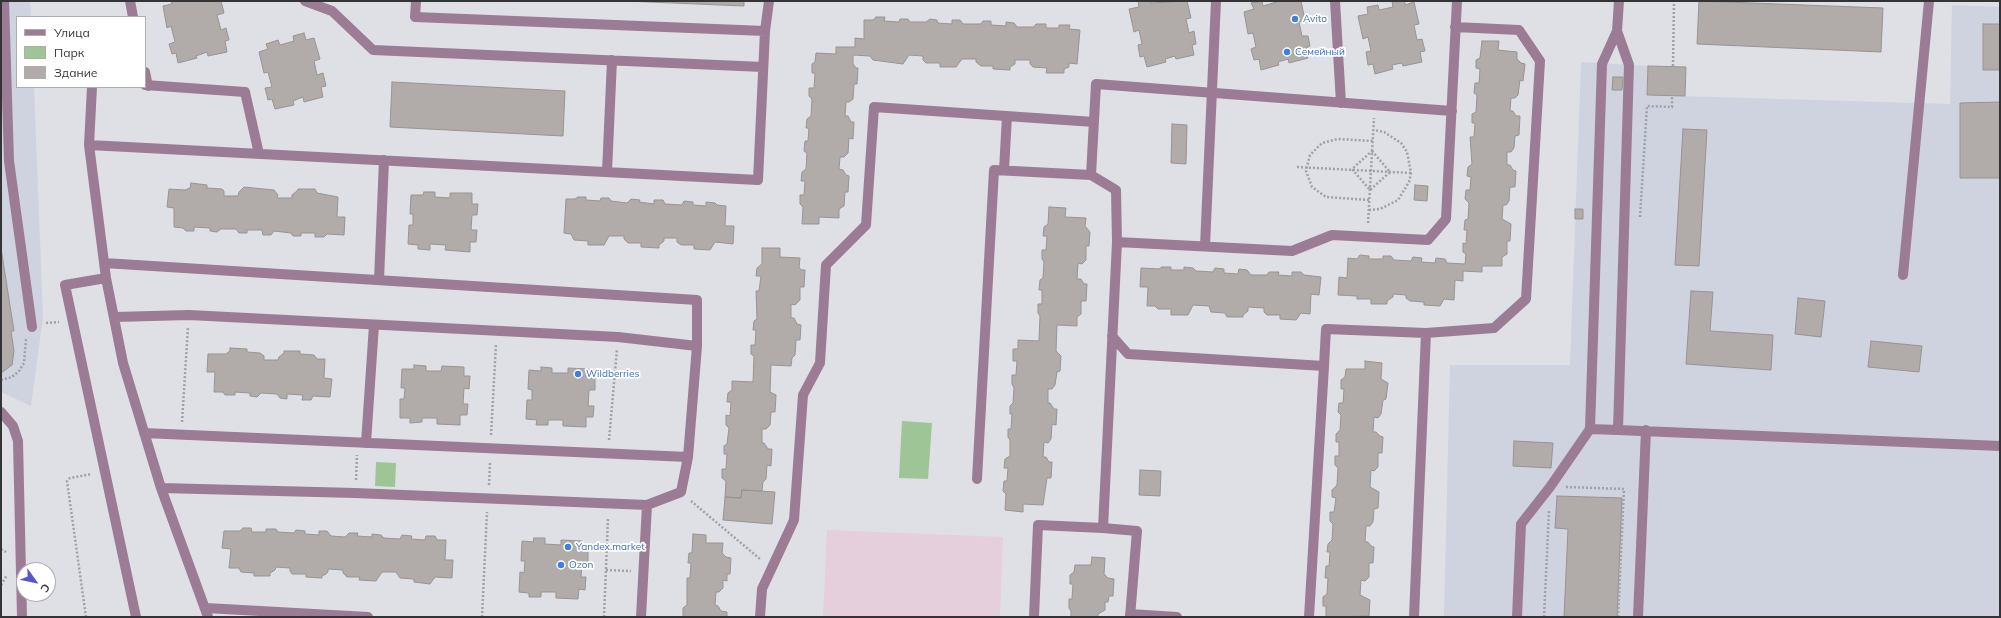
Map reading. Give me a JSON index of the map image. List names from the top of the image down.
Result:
{
  "places": [
    "Avito",
    "Семейный",
    "Wildberries",
    "Yandex.market",
    "Ozon"
  ],
  "legend": ["Улица", "Парк", "Здание"],
  "north": "bottom right"
}
